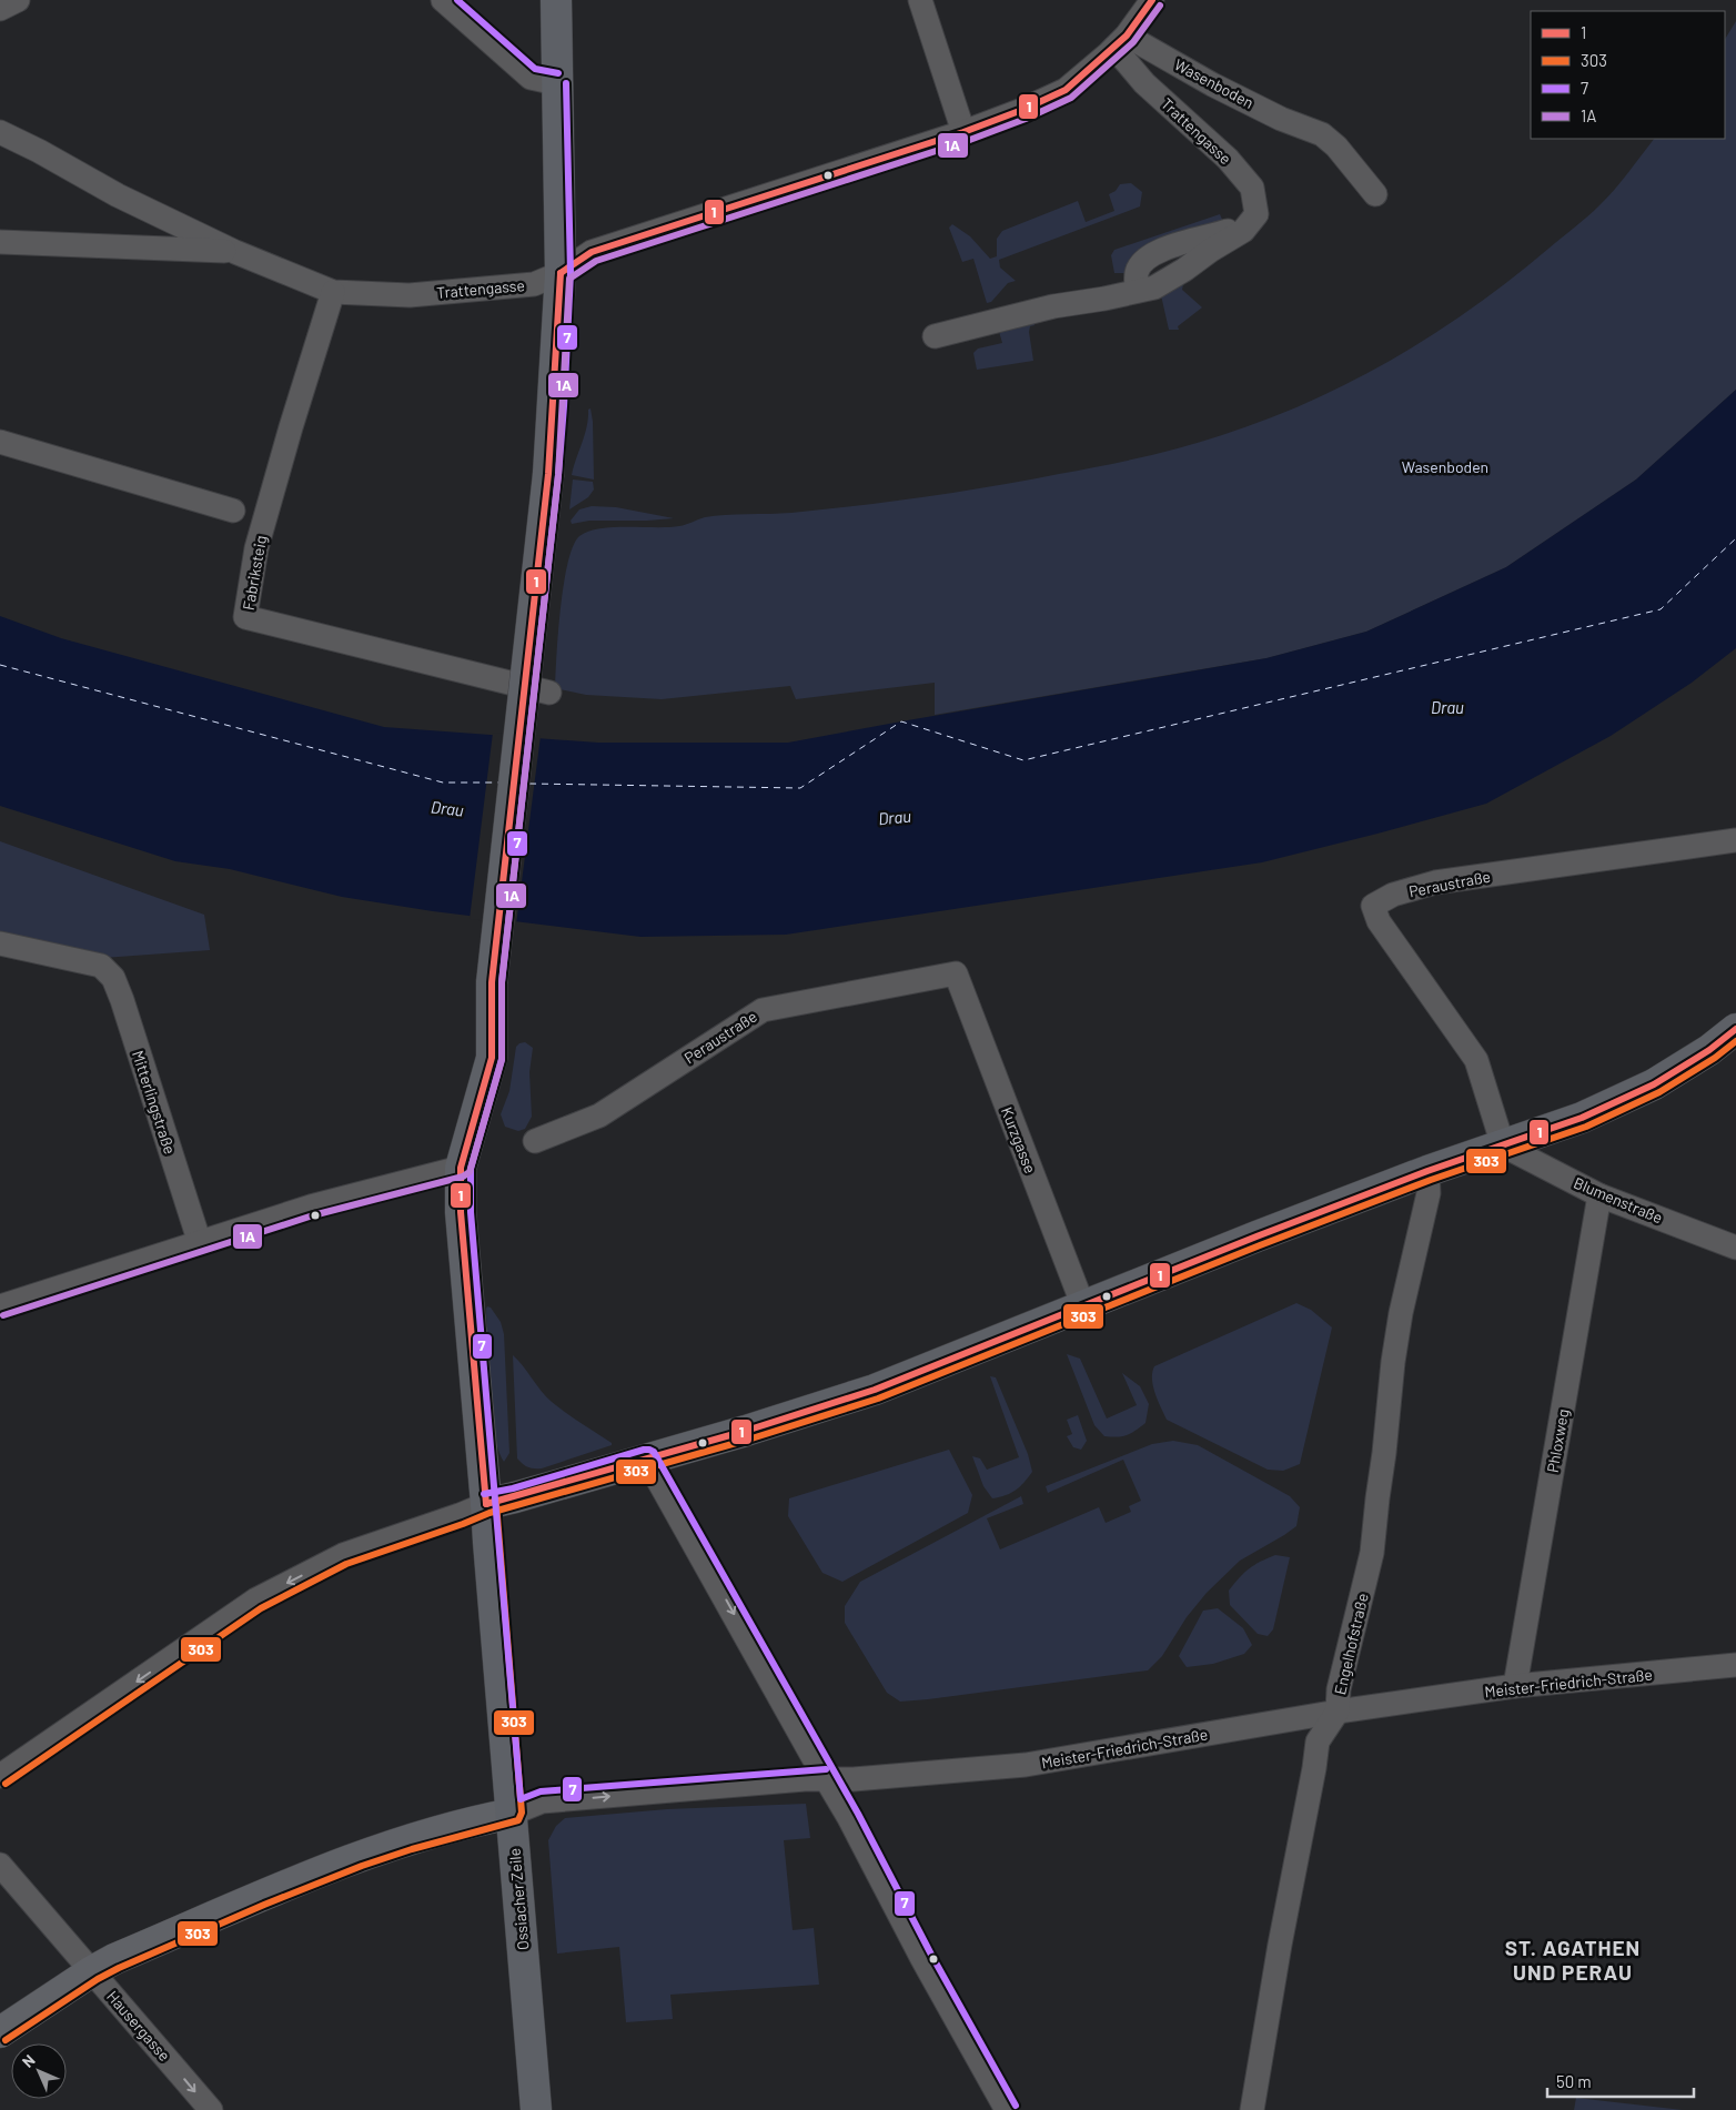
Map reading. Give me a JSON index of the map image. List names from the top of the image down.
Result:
{
  "streets": {
    "main road": ["Ossiacher Zeile"],
    "street": [
      "Wasenboden",
      "Trattengasse",
      "Fabriksteig",
      "Peraustraße",
      "Mitterlingstraße",
      "Kurzgasse",
      "Blumenstraße",
      "Phloxweg",
      "Engelhofstraße",
      "Meister-Friedrich-Straße",
      "Hausergasse"
    ]
  },
  "crossings": [
    ["Wasenboden", "Trattengasse"],
    ["Trattengasse", "Fabriksteig"],
    ["Trattengasse", "Ossiacher Zeile"],
    ["Peraustraße", "Kurzgasse"],
    ["Peraustraße", "Blumenstraße"],
    ["Blumenstraße", "Phloxweg"],
    ["Phloxweg", "Meister-Friedrich-Straße"],
    ["Engelhofstraße", "Meister-Friedrich-Straße"],
    ["Meister-Friedrich-Straße", "Ossiacher Zeile"]
  ],
  "one_way": ["Hausergasse"],
  "districts": ["ST. AGATHEN UND PERAU"],
  "water": ["Drau"],
  "parks": ["Wasenboden"],
  "lines": [
    "transit line 1",
    "transit line 7",
    "transit line 1A",
    "transit line 303"
  ],
  "legend": [
    "1",
    "303",
    "7",
    "1A"
  ],
  "scale_bar": "50 m",
  "north": "top left"
}
